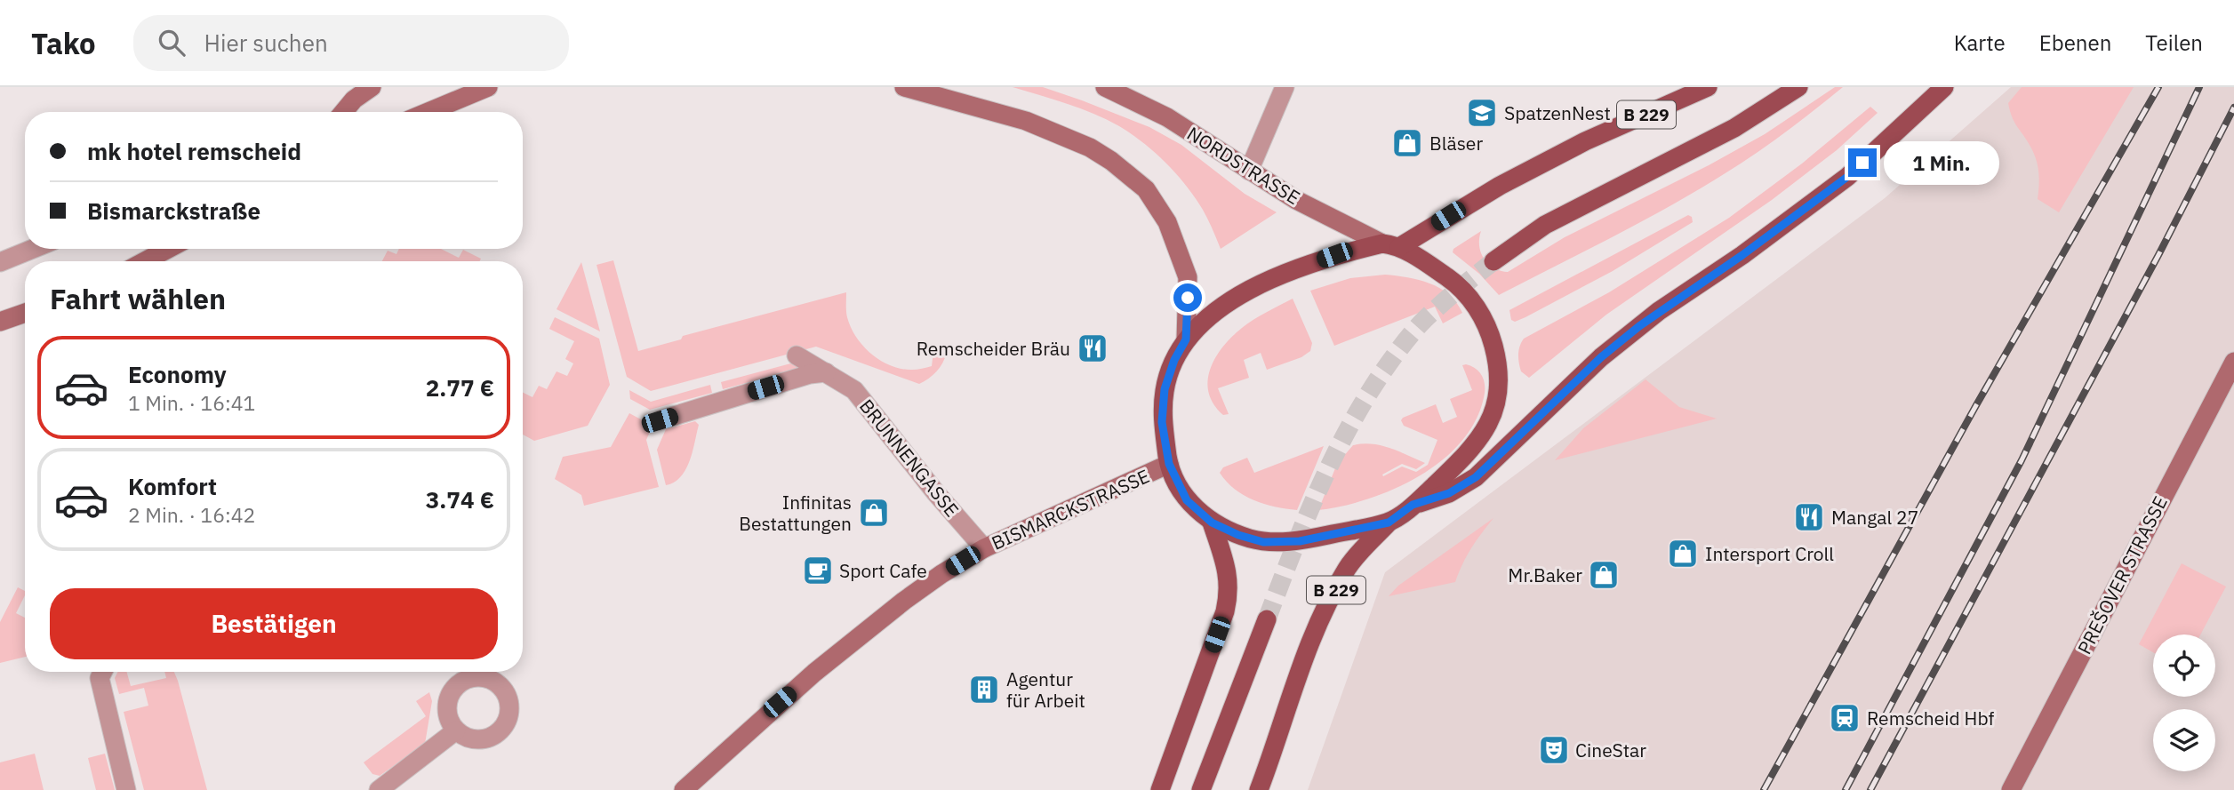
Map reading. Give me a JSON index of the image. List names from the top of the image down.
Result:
{
  "streets": {
    "main road": ["B 229"],
    "street": [
      "NORDSTRASSE",
      "BRUNNENGASSE",
      "BISMARCKSTRASSE",
      "PREŠOVER STRASSE"
    ]
  },
  "crossings": [
    ["B 229", "NORDSTRASSE"],
    ["B 229", "BISMARCKSTRASSE"],
    ["BRUNNENGASSE", "BISMARCKSTRASSE"]
  ],
  "places": {
    "school or university": ["SpatzenNest"],
    "shop": [
      "Bläser",
      "Infinitas Bestattungen",
      "Intersport Croll",
      "Mr.Baker"
    ],
    "restaurant": ["Remscheider Bräu", "Mangal 27"],
    "cafe": ["Sport Cafe"],
    "building": ["Agentur für Arbeit"],
    "station": ["Remscheid Hbf"],
    "theatre": ["CineStar"]
  },
  "page": {
    "header": "Tako",
    "search": "Hier suchen",
    "nav": ["Karte", "Ebenen", "Teilen"],
    "banner": ["mk hotel remscheid", "Bismarckstraße"],
    "bubble": "1 Min.",
    "heading": "Fahrt wählen",
    "list": [
      {
        "name": "Economy",
        "note": "1 Min. · 16:41",
        "value": "2.77 €"
      },
      {
        "name": "Komfort",
        "note": "2 Min. · 16:42",
        "value": "3.74 €"
      }
    ],
    "buttons": "Bestätigen"
  }
}
